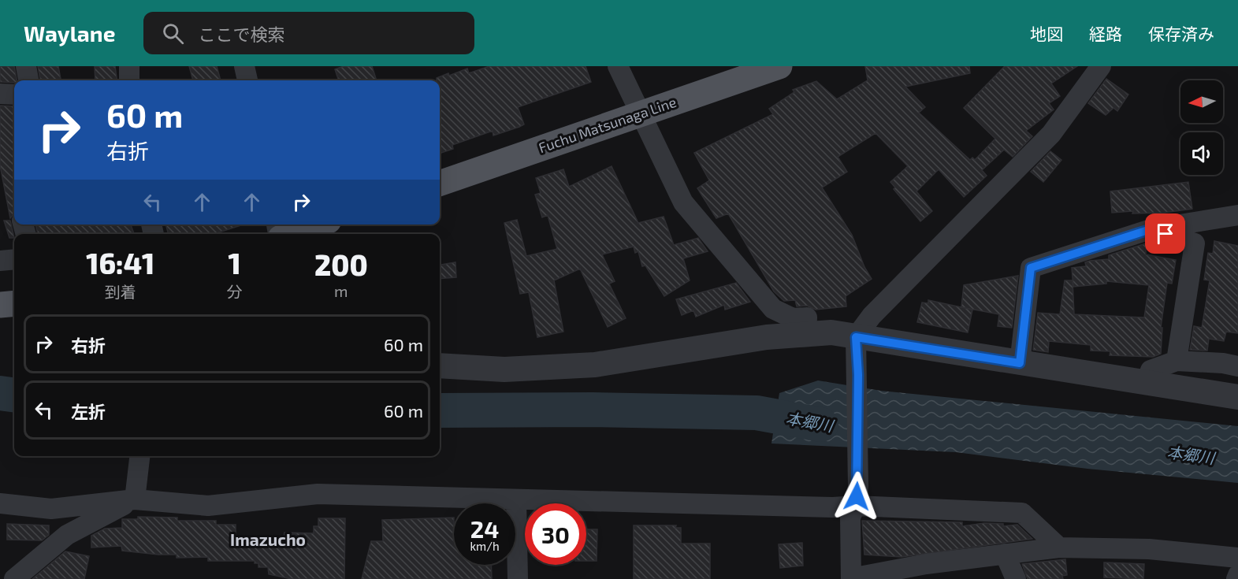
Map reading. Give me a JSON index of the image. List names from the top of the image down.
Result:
{
  "streets": {
    "main road": ["Fuchu Matsunaga Line"]
  },
  "districts": ["Imazucho"],
  "water": ["本郷川"],
  "north": "left",
  "page": {
    "header": "Waylane",
    "search": "ここで検索",
    "nav": ["地図", "経路", "保存済み"],
    "turn": ["60 m", "右折"],
    "eta": [
      "16:41",
      "到着",
      "1",
      "分",
      "200",
      "m"
    ],
    "list": [
      {
        "name": "右折",
        "value": "60 m"
      },
      {
        "name": "左折",
        "value": "60 m"
      }
    ],
    "speed": "24 km/h",
    "limit": "30"
  }
}
